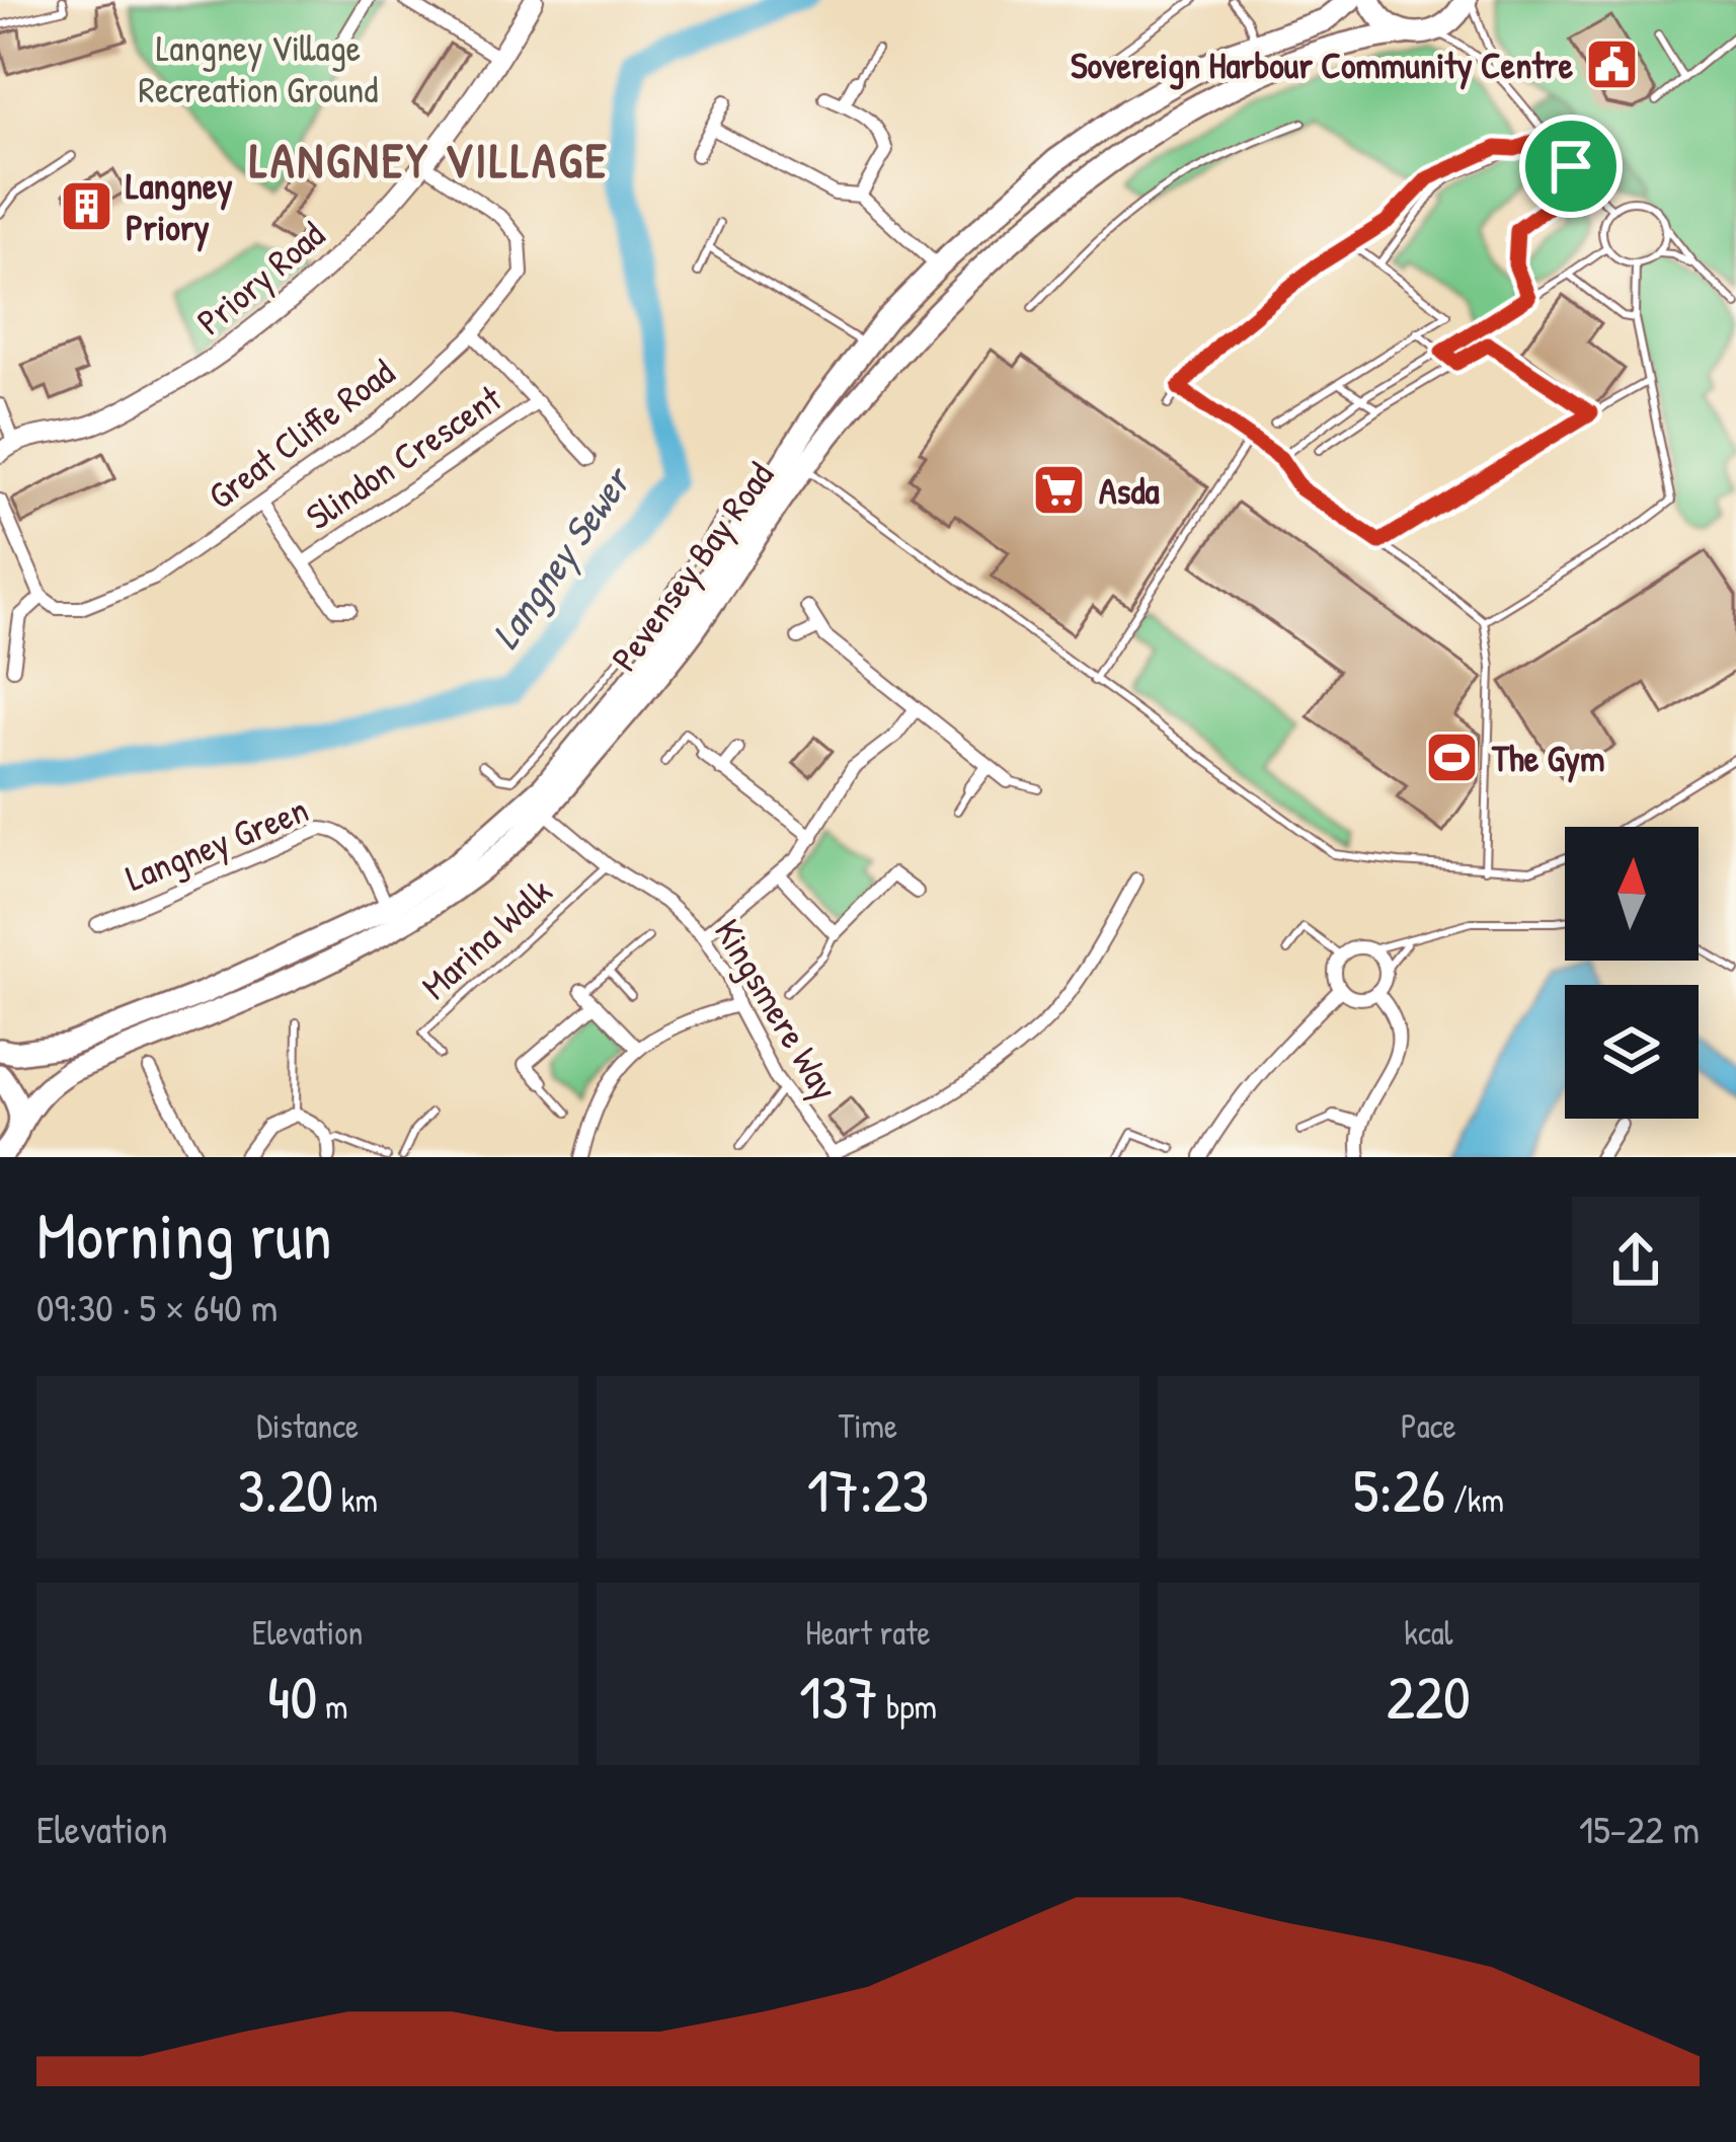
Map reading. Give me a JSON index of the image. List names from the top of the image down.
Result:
{
  "streets": {
    "main road": ["Pevensey Bay Road"],
    "street": [
      "Priory Road",
      "Great Cliffe Road",
      "Slindon Crescent",
      "Langney Green",
      "Kingsmere Way"
    ],
    "lane": ["Marina Walk"]
  },
  "crossings": [
    ["Priory Road", "Great Cliffe Road"],
    ["Great Cliffe Road", "Slindon Crescent"],
    ["Pevensey Bay Road", "Langney Green"],
    ["Pevensey Bay Road", "Kingsmere Way"],
    ["Marina Walk", "Kingsmere Way"]
  ],
  "districts": ["LANGNEY VILLAGE"],
  "water": ["Langney Sewer"],
  "parks": ["Langney Village Recreation Ground"],
  "places": {
    "public building": ["Sovereign Harbour Community Centre"],
    "building": ["Langney Priory"],
    "supermarket": ["Asda"],
    "sports": ["The Gym"]
  },
  "north": "top",
  "page": {
    "heading": ["Morning run", "09:30 · 5 × 640 m"],
    "stats": [
      ["Distance", "3.20 km"],
      ["Time", "17:23"],
      ["Pace", "5:26 /km"],
      ["Elevation", "40 m"],
      ["Heart rate", "137 bpm"],
      ["kcal", "220"]
    ],
    "chart": ["Elevation", "15–22 m"]
  }
}
